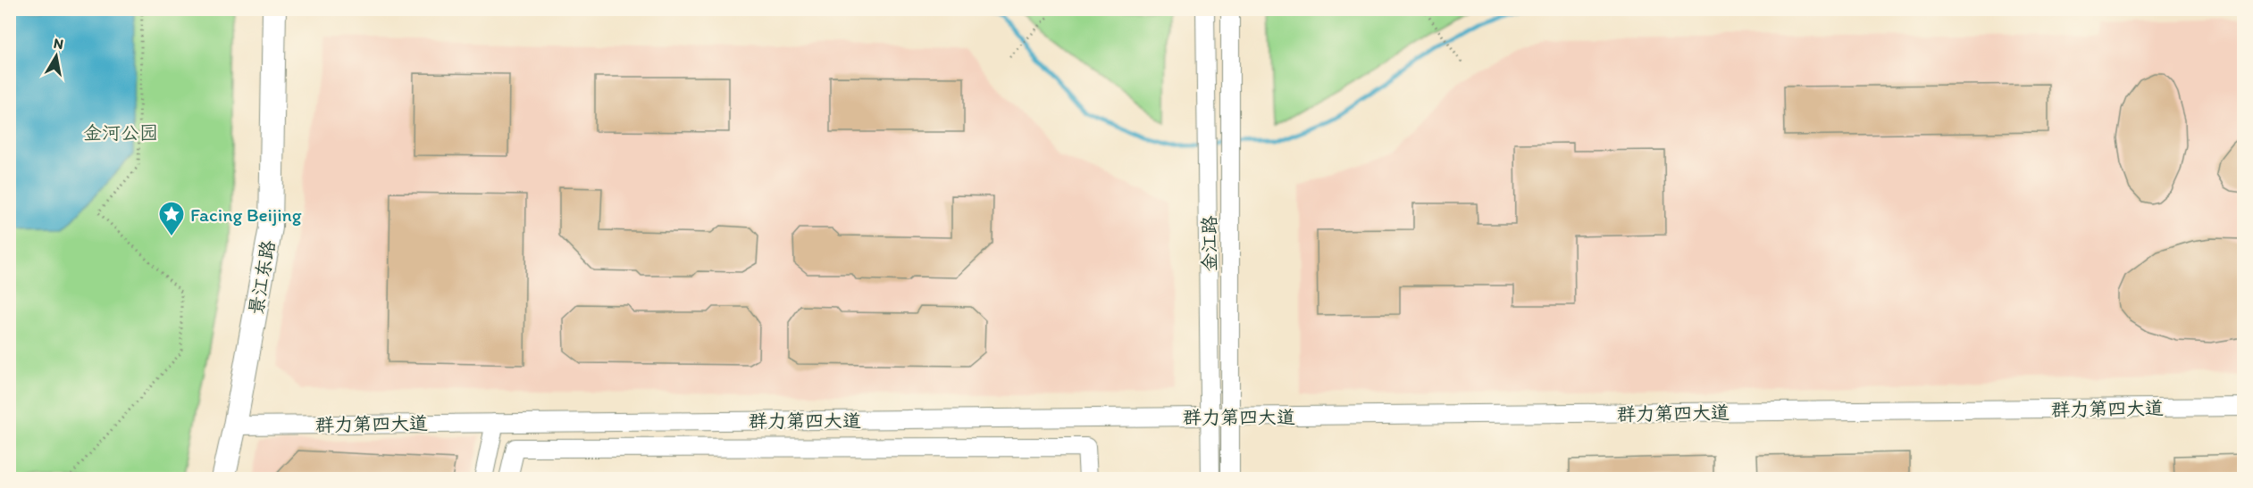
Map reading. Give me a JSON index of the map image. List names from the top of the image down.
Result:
{
  "streets": {
    "main road": ["景江东路"],
    "street": ["金江路", "群力第四大道"]
  },
  "crossings": [
    ["金江路", "群力第四大道"],
    ["景江东路", "群力第四大道"]
  ],
  "parks": ["金河公园"],
  "places": {
    "place": ["Facing Beijing"]
  },
  "north": "top"
}
